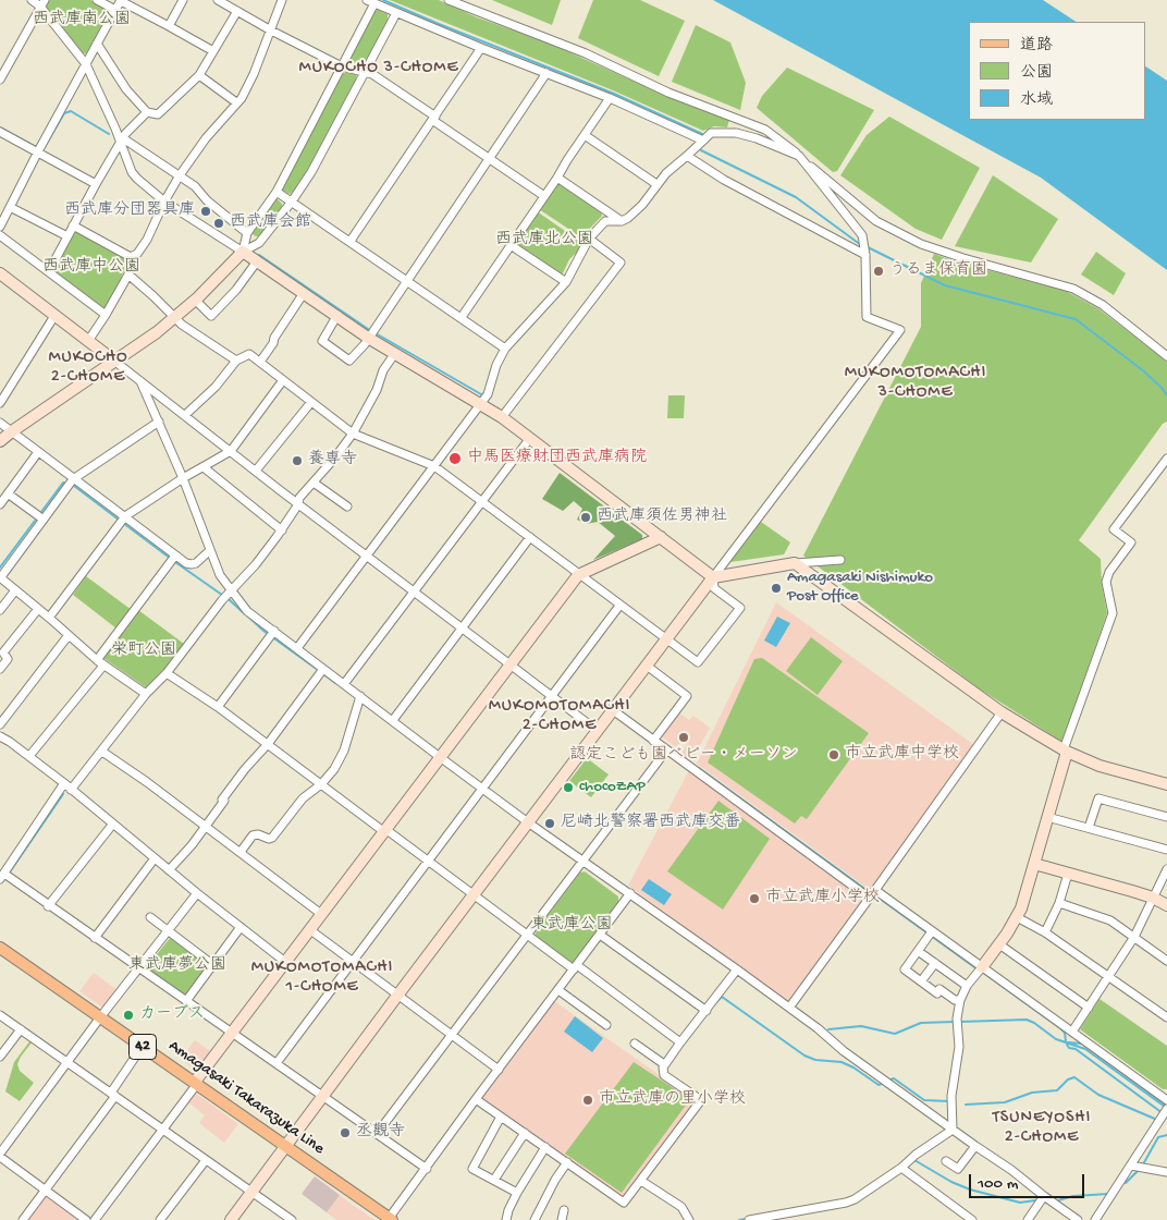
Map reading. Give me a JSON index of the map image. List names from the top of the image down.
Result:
{
  "streets": {
    "main road": ["42", "Amagasaki Takarazuka Line"]
  },
  "districts": [
    "MUKOCHO 3-CHOME",
    "MUKOCHO 2-CHOME",
    "MUKOMOTOMACHI 3-CHOME",
    "MUKOMOTOMACHI 2-CHOME",
    "MUKOMOTOMACHI 1-CHOME",
    "TSUNEYOSHI 2-CHOME"
  ],
  "parks": [
    "西武庫南公園",
    "西武庫北公園",
    "西武庫中公園",
    "栄町公園",
    "東武庫公園",
    "東武庫夢公園"
  ],
  "places": [
    "西武庫分団器具庫",
    "西武庫会館",
    "うるま保育園",
    "中馬医療財団西武庫病院",
    "養専寺",
    "西武庫須佐男神社",
    "Amagasaki Nishimuko Post Office",
    "認定こども園ベビー・メーソン",
    "市立武庫中学校",
    "chocoZAP",
    "尼崎北警察署西武庫交番",
    "市立武庫小学校",
    "カーブス",
    "市立武庫の里小学校",
    "丞觀寺"
  ],
  "legend": ["道路", "公園", "水域"],
  "scale_bar": "100 m"
}
